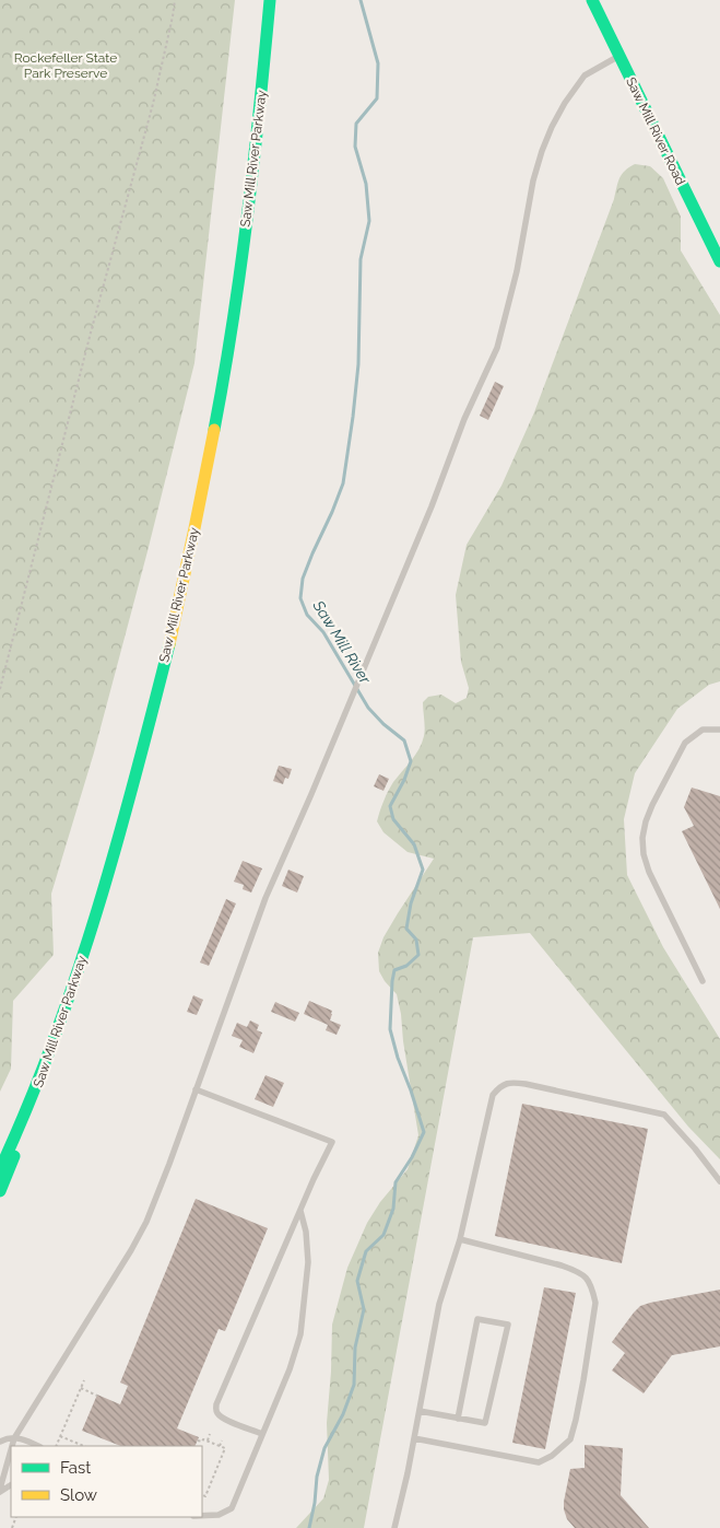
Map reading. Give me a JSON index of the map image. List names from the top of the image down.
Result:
{
  "streets": {
    "main road": ["Saw Mill River Road", "Saw Mill River Parkway"]
  },
  "water": ["Saw Mill River"],
  "parks": ["Rockefeller State Park Preserve"],
  "legend": ["Fast", "Slow"]
}
